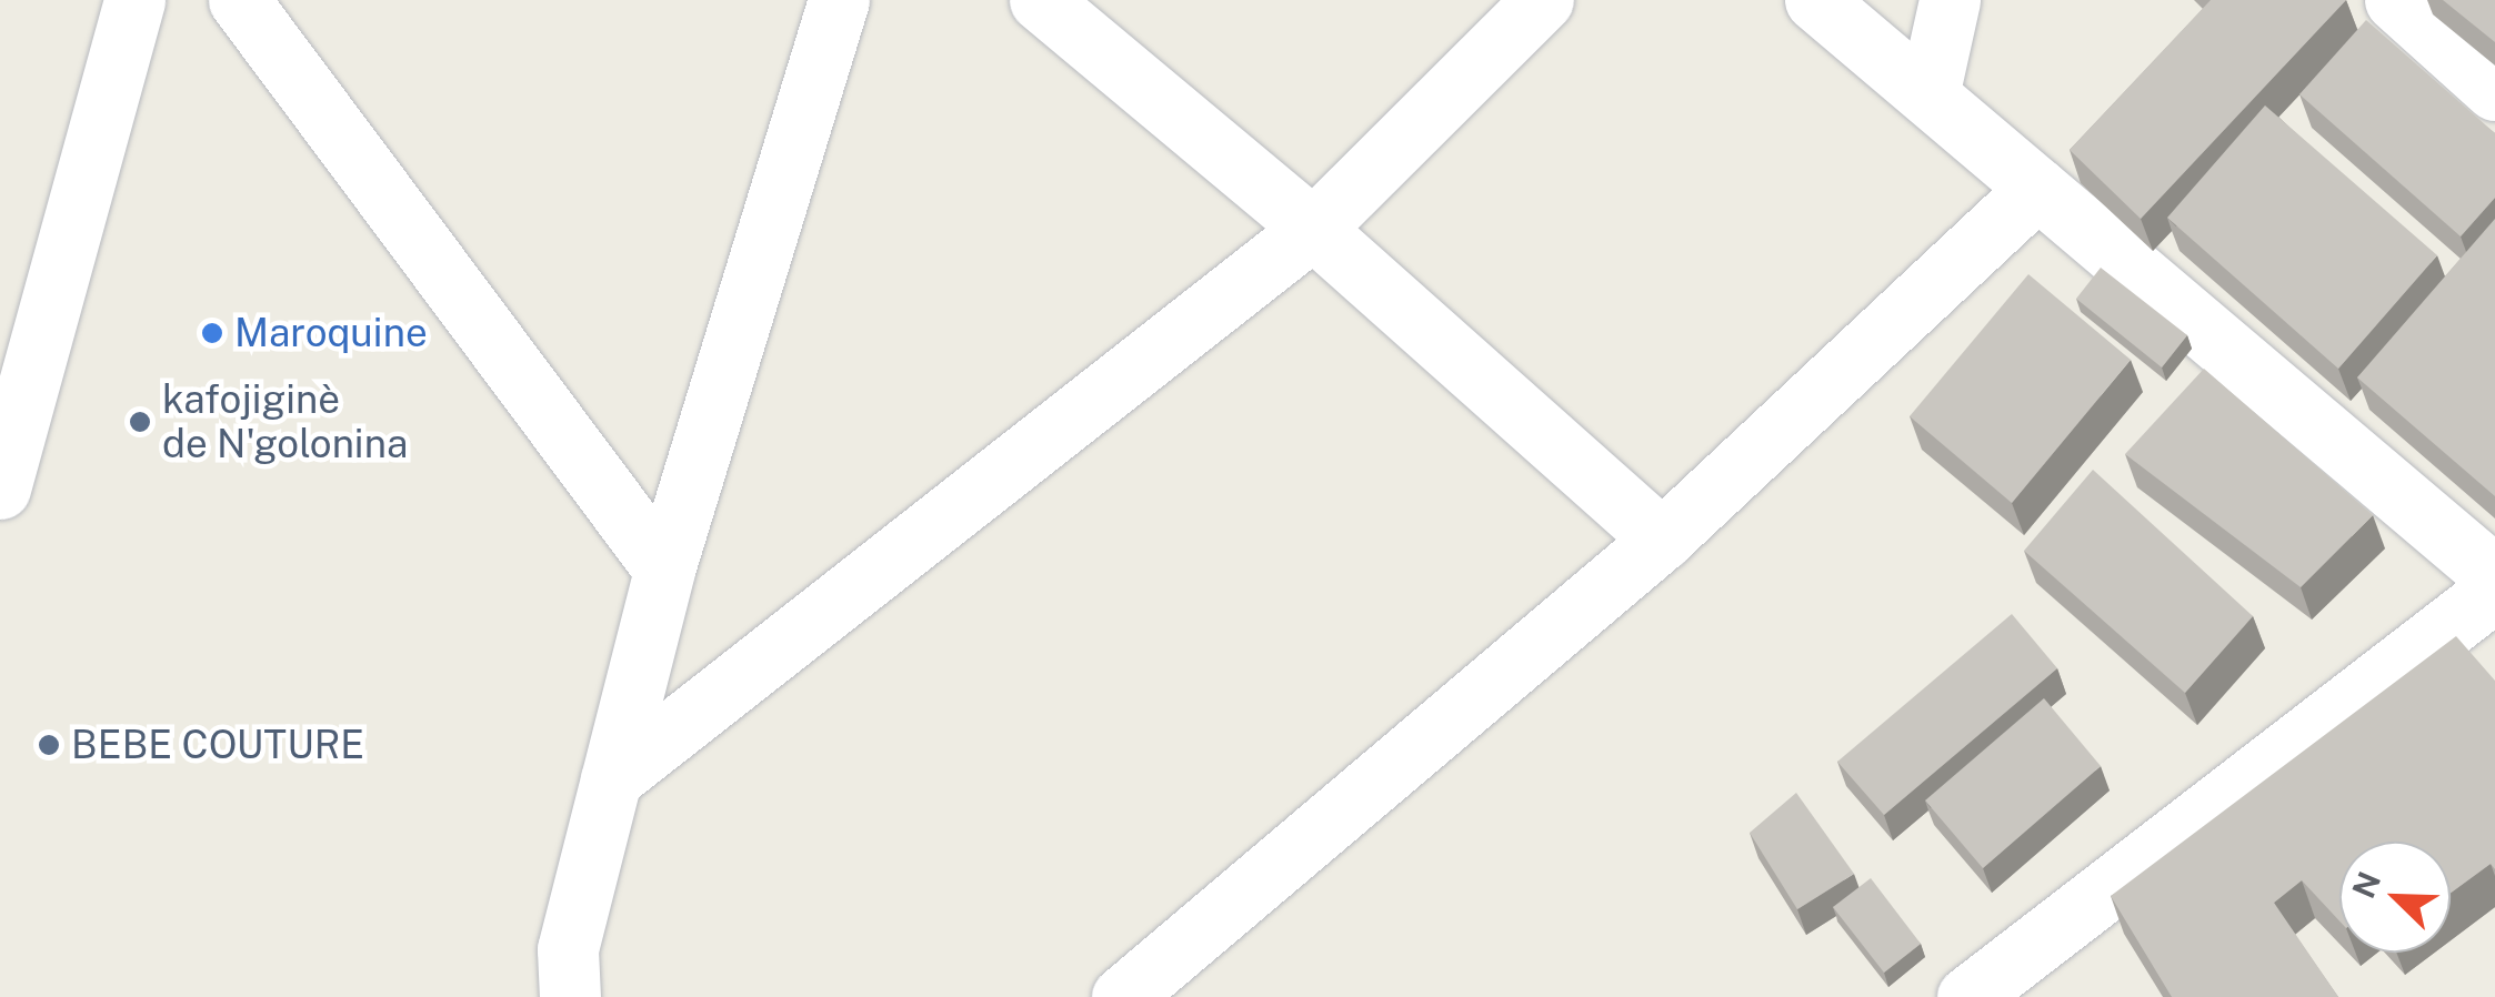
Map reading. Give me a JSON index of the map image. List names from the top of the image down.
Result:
{
  "places": ["Maroquine", "kafojiginè de N'golonina", "BEBE COUTURE"],
  "north": "top left"
}
